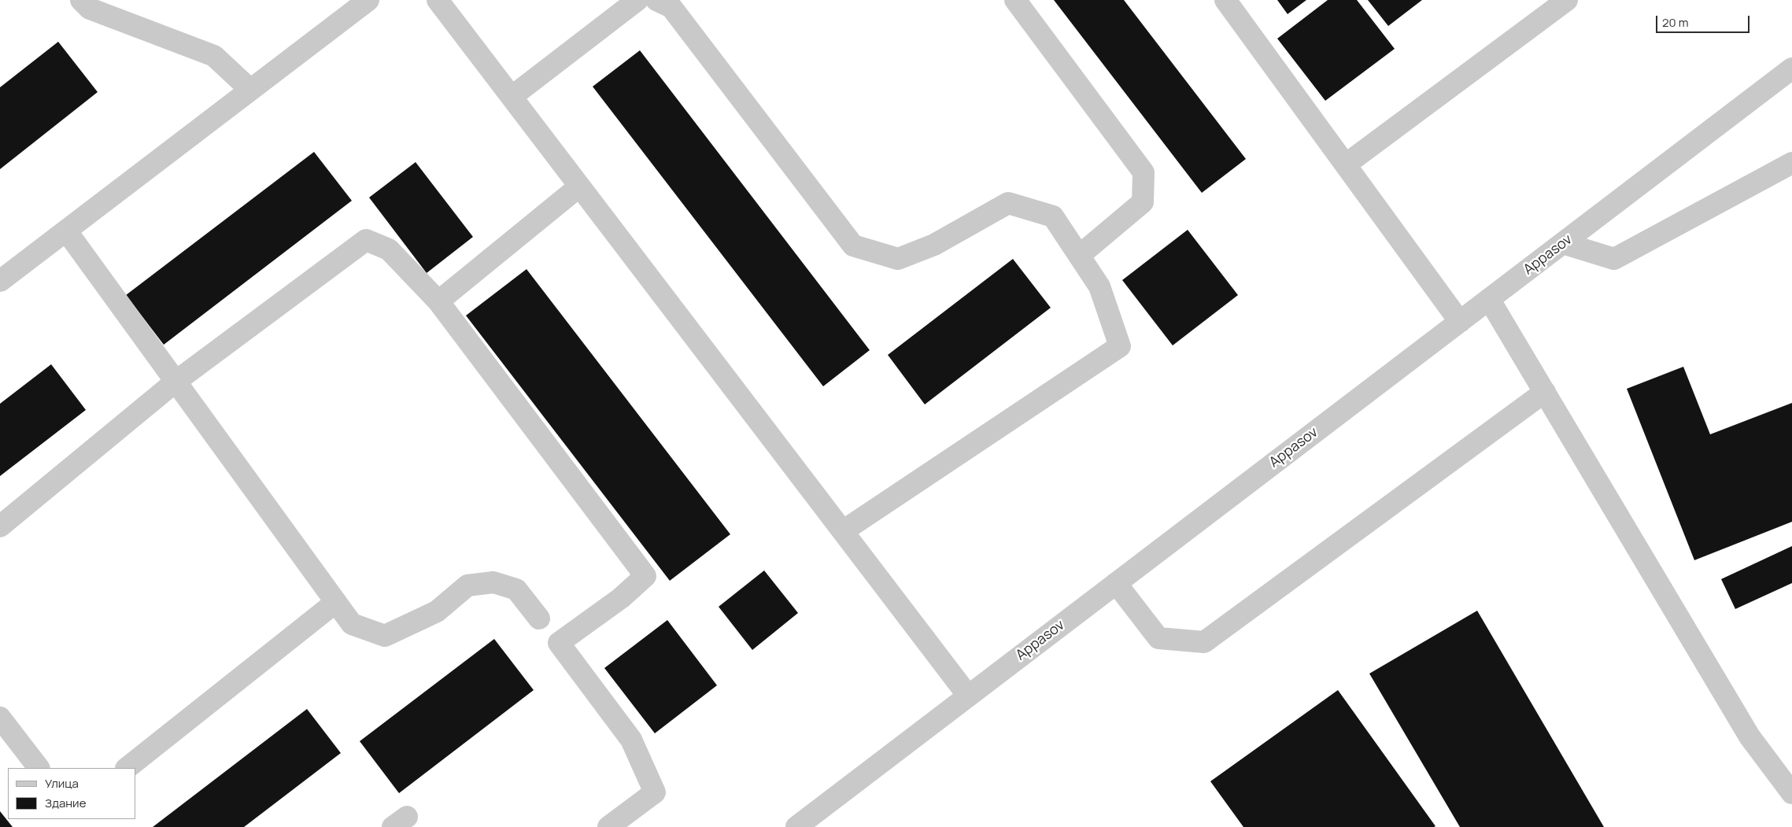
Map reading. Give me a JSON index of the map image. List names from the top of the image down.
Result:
{
  "streets": {
    "street": ["Appasov"]
  },
  "legend": ["Улица", "Здание"],
  "scale_bar": "20 m"
}
